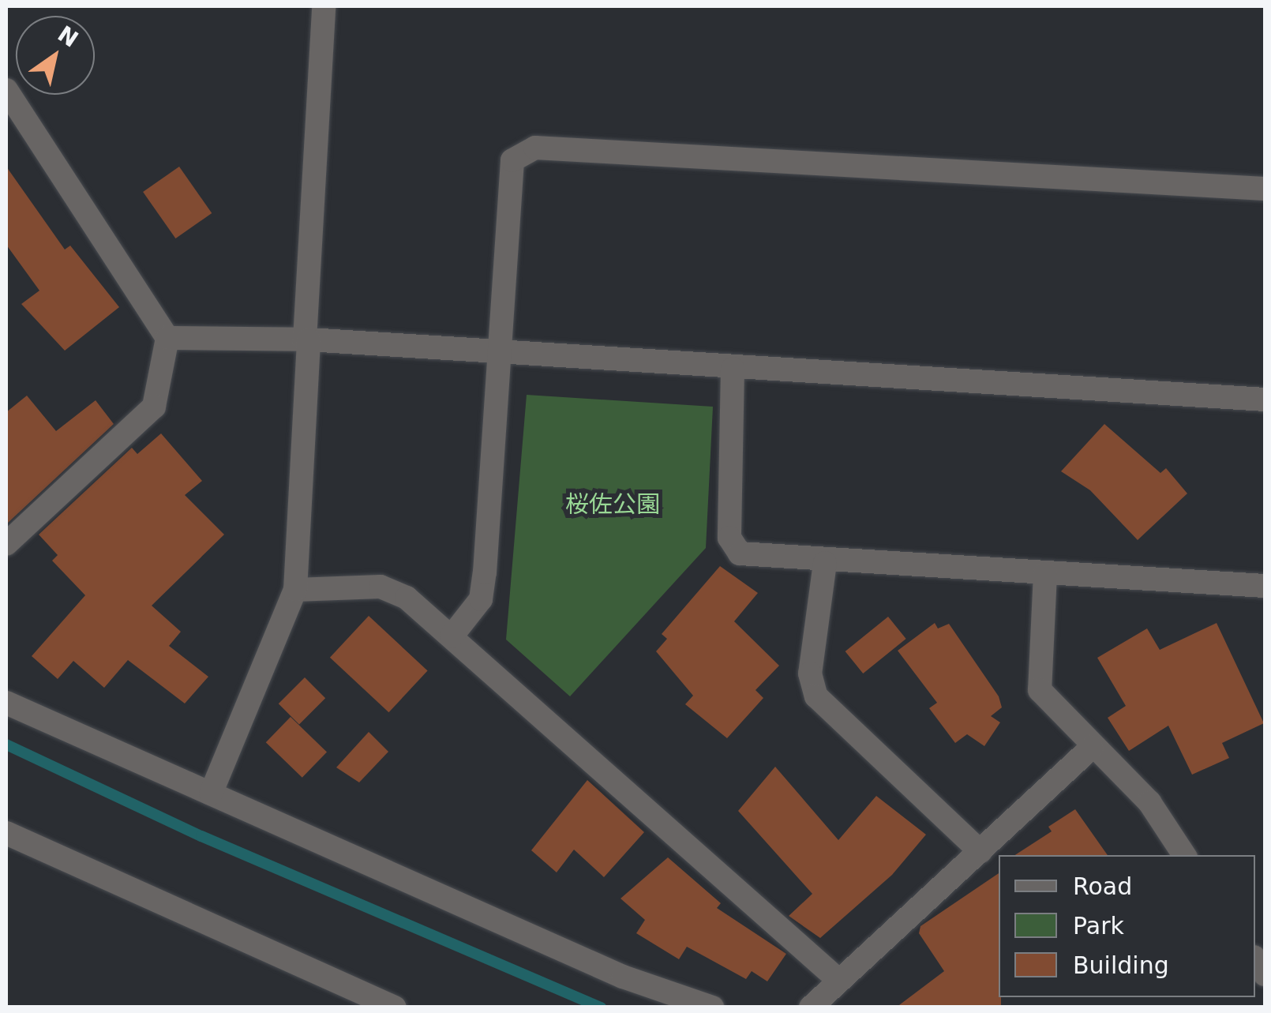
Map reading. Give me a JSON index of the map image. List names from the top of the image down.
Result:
{
  "parks": ["桜佐公園"],
  "legend": ["Road", "Park", "Building"],
  "north": "top right"
}
